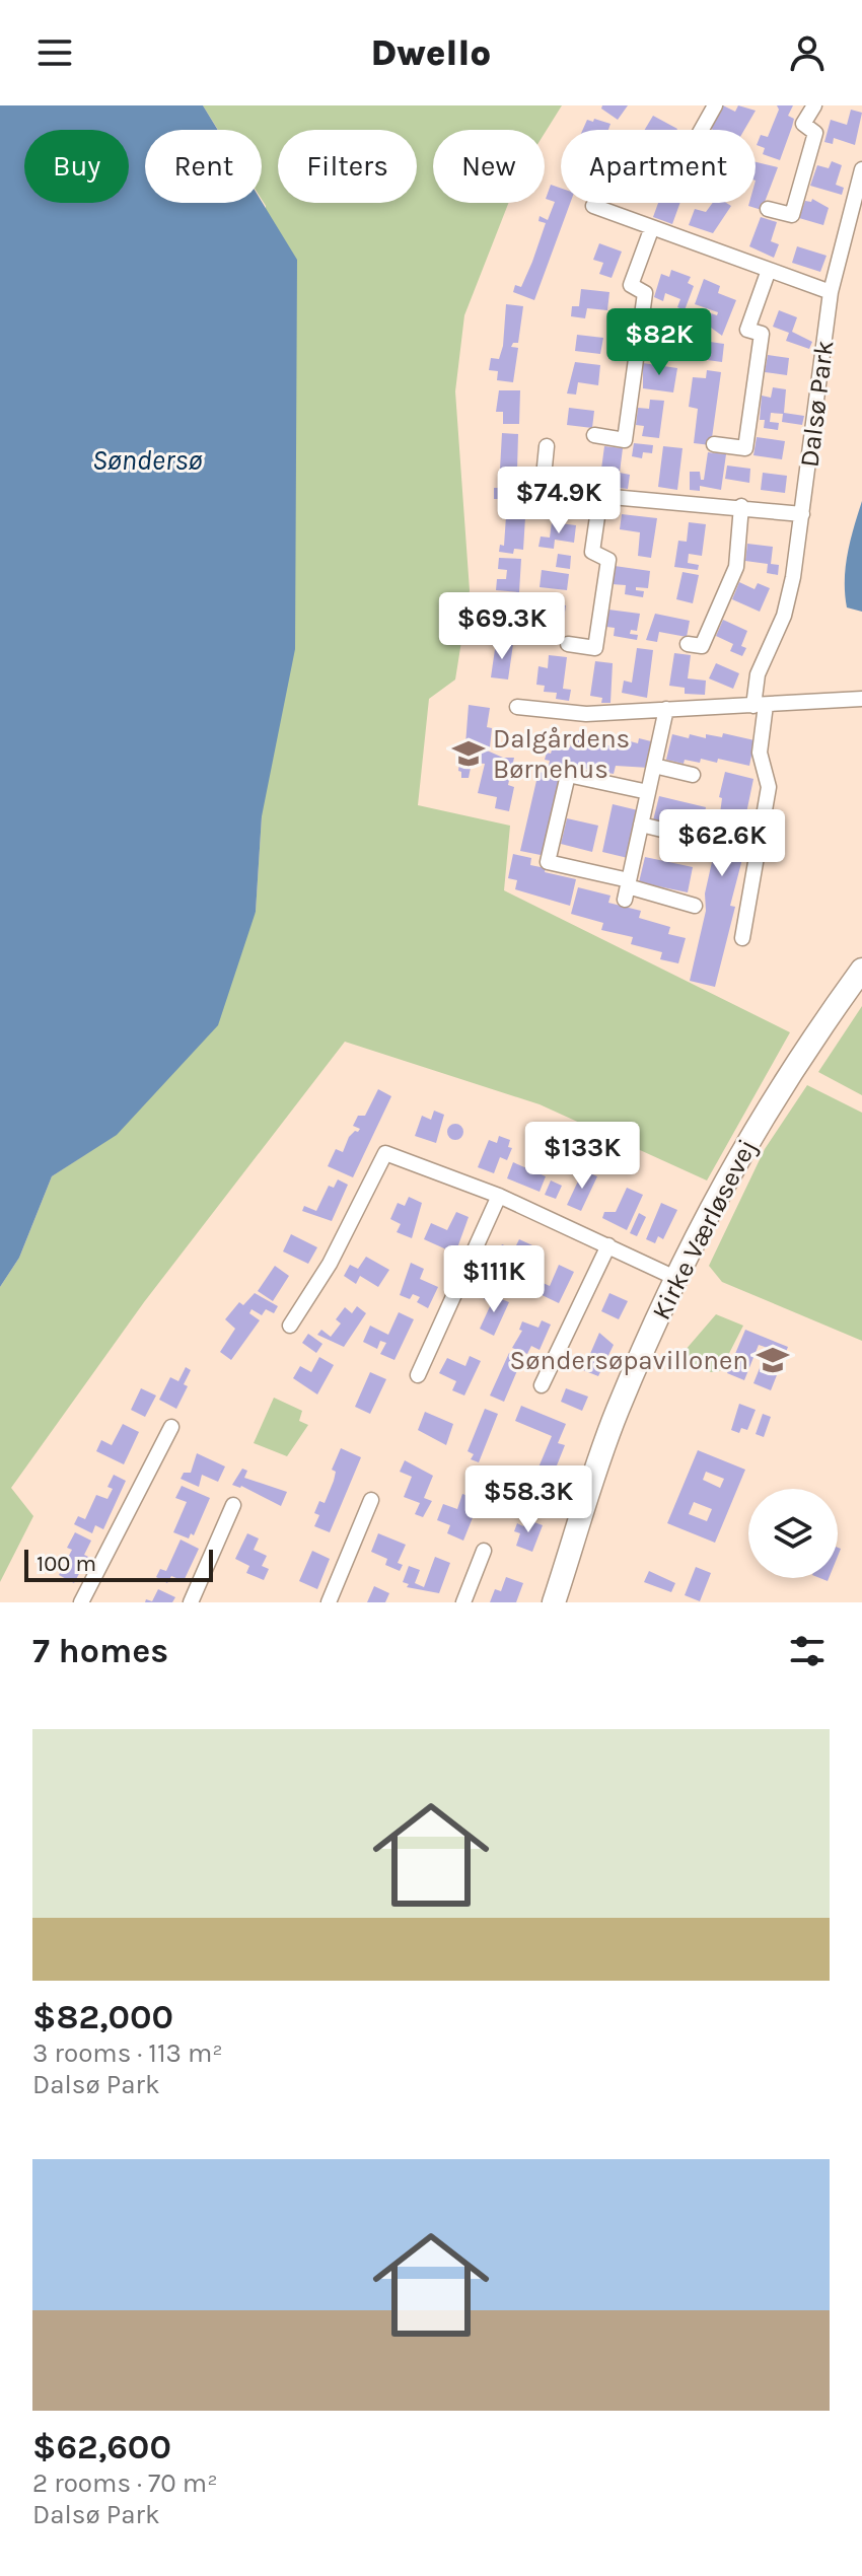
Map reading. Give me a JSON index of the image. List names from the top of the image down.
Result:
{
  "streets": {
    "street": ["Dalsø Park", "Kirke Værløsevej"]
  },
  "water": ["Søndersø"],
  "places": {
    "school or university": ["Dalgårdens Børnehus", "Søndersøpavillonen"]
  },
  "scale_bar": "100 m",
  "page": {
    "header": "Dwello",
    "chip": [
      "Buy",
      "Rent",
      "Filters",
      "New",
      "Apartment"
    ],
    "price": [
      "$82K",
      "$74.9K",
      "$69.3K",
      "$62.6K",
      "$133K",
      "$111K",
      "$58.3K"
    ],
    "scale": "100 m",
    "heading": "7 homes",
    "list": [
      {
        "name": "$82,000",
        "note": "3 rooms · 113 m² · Dalsø Park"
      },
      {
        "name": "$62,600",
        "note": "2 rooms · 70 m² · Dalsø Park"
      }
    ]
  }
}
